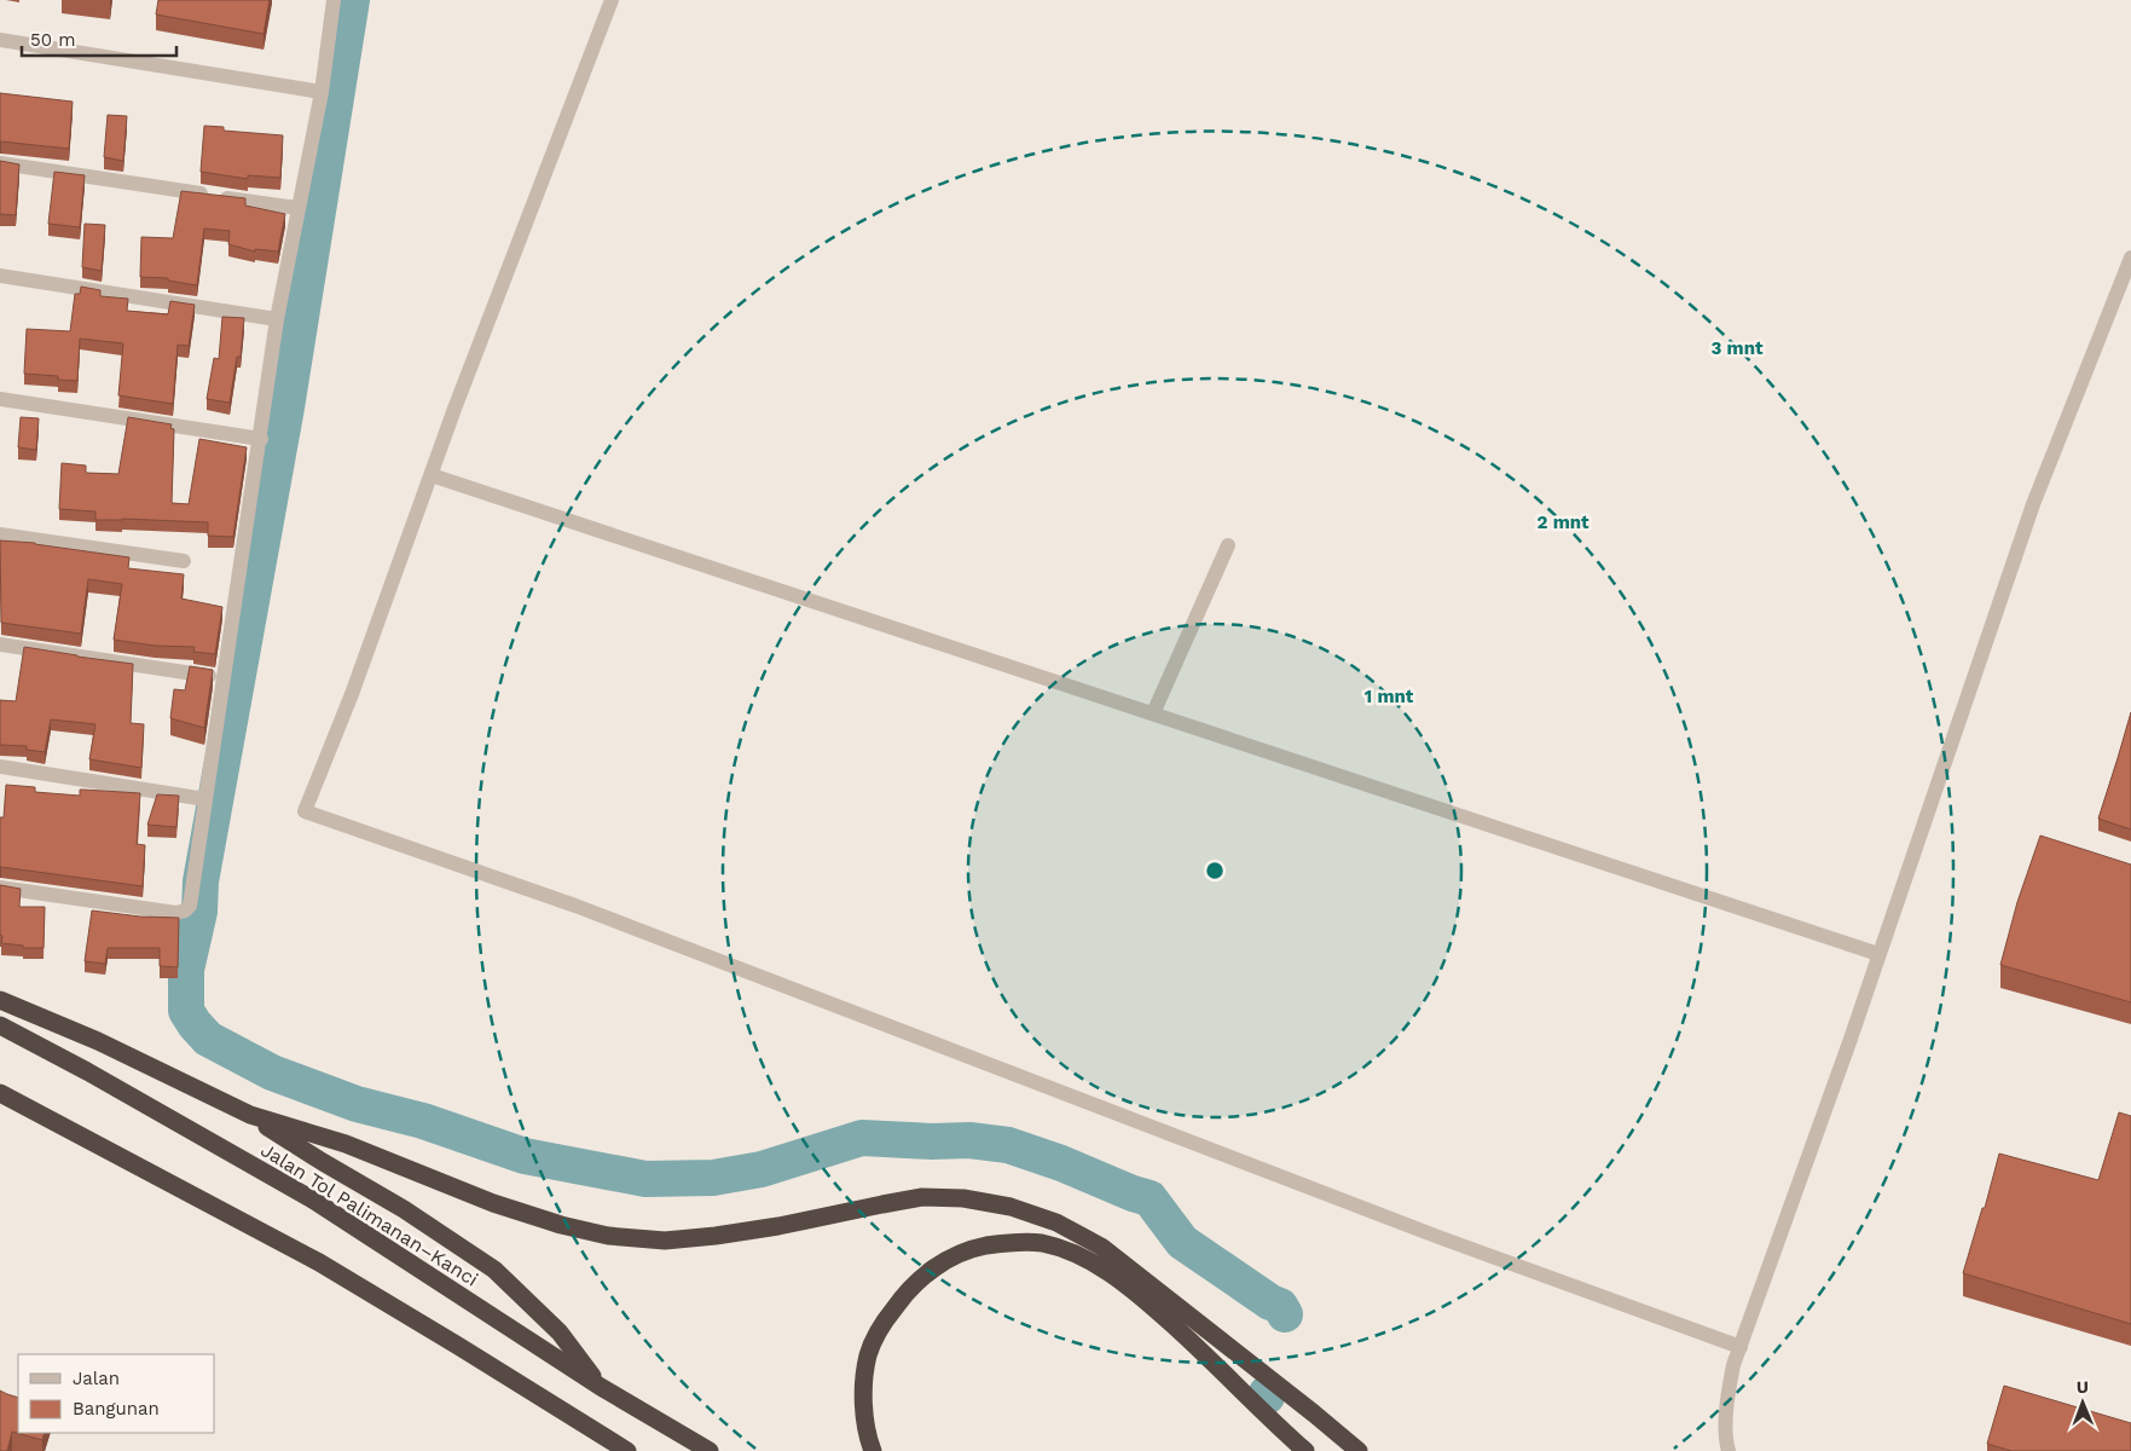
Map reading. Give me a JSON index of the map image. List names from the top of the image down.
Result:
{
  "streets": {
    "highway": ["Jalan Tol Palimanan–Kanci"]
  },
  "legend": ["Jalan", "Bangunan"],
  "scale_bar": "50 m",
  "north": "top",
  "rings": ["3 mnt", "2 mnt", "1 mnt"]
}
